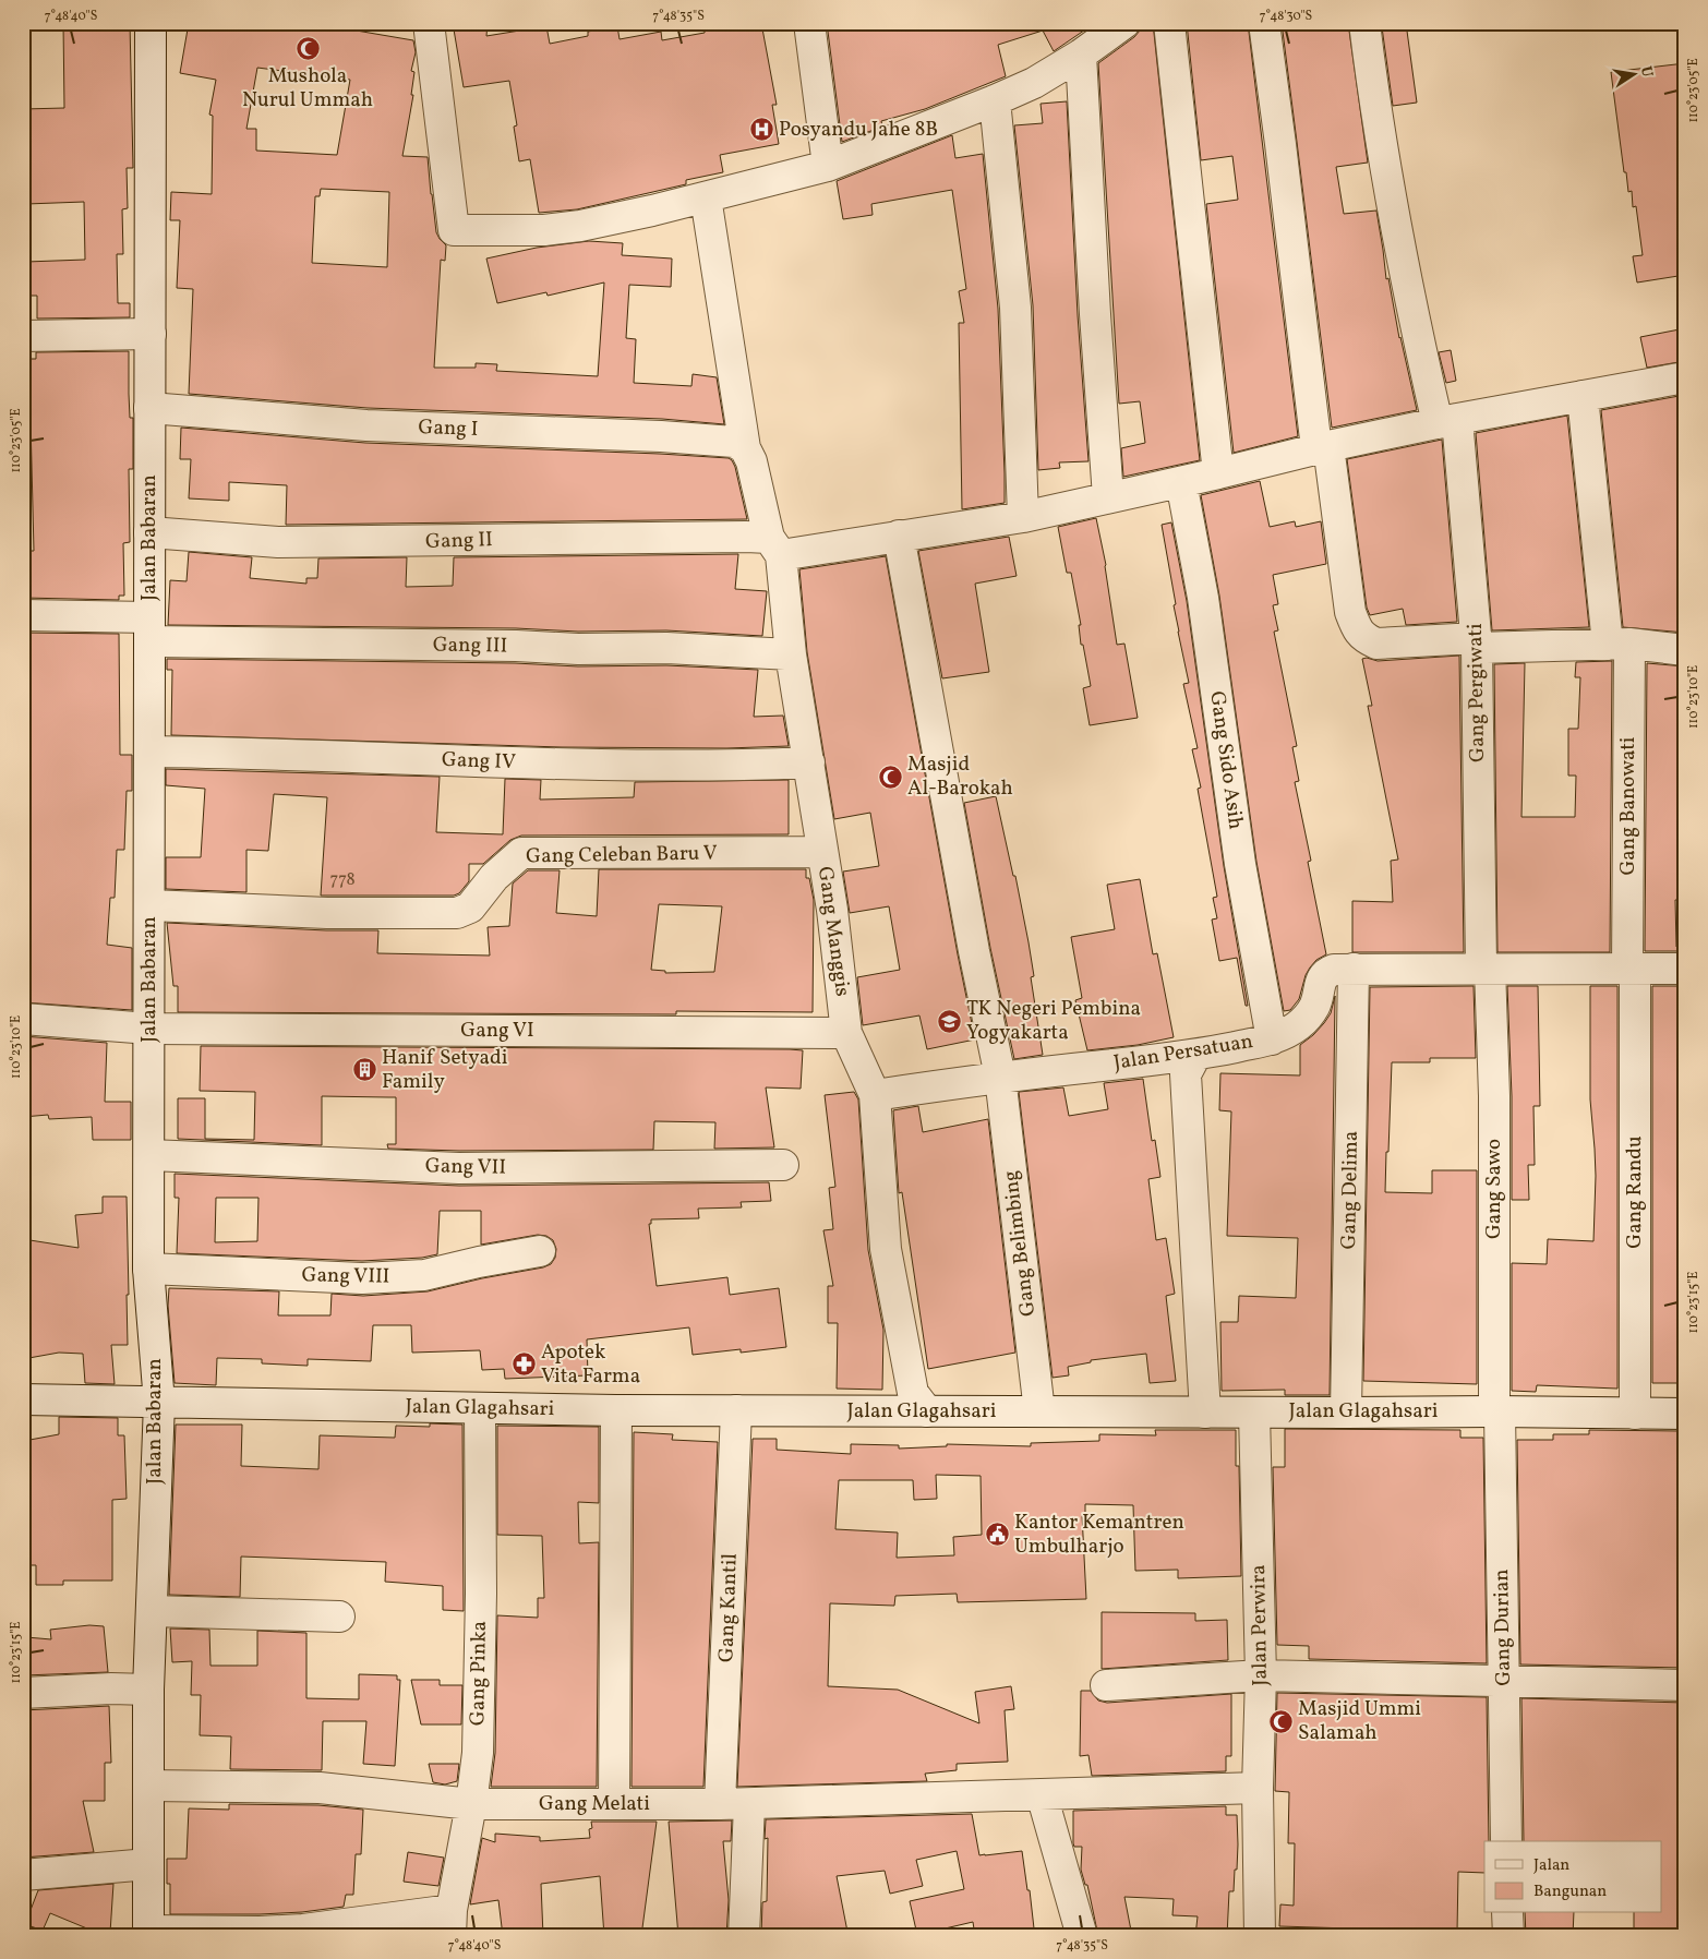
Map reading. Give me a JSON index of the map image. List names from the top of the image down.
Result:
{
  "streets": {
    "street": [
      "Gang I",
      "Jalan Babaran",
      "Gang II",
      "Gang III",
      "Gang Pergiwati",
      "Gang Sido Asih",
      "Gang IV",
      "Gang Banowati",
      "Gang Celeban Baru V",
      "Gang Manggis",
      "Gang VI",
      "Jalan Persatuan",
      "Gang VII",
      "Gang Sawo",
      "Gang Delima",
      "Gang Randu",
      "Gang Belimbing",
      "Gang VIII",
      "Jalan Glagahsari",
      "Gang Kantil",
      "Jalan Perwira",
      "Gang Durian",
      "Gang Pinka",
      "Gang Melati"
    ]
  },
  "crossings": [
    ["Gang I", "Jalan Babaran"],
    ["Gang I", "Gang Manggis"],
    ["Jalan Babaran", "Gang II"],
    ["Jalan Babaran", "Gang III"],
    ["Jalan Babaran", "Gang IV"],
    ["Jalan Babaran", "Gang Celeban Baru V"],
    ["Jalan Babaran", "Gang VI"],
    ["Jalan Babaran", "Gang VII"],
    ["Jalan Babaran", "Gang VIII"],
    ["Jalan Babaran", "Jalan Glagahsari"],
    ["Jalan Babaran", "Gang Melati"],
    ["Gang II", "Gang Pergiwati"],
    ["Gang II", "Gang Sido Asih"],
    ["Gang II", "Gang Banowati"],
    ["Gang II", "Gang Manggis"],
    ["Gang II", "Gang Belimbing"],
    ["Gang III", "Gang Manggis"],
    ["Gang Pergiwati", "Jalan Persatuan"],
    ["Gang Pergiwati", "Gang Sawo"],
    ["Gang Sido Asih", "Jalan Persatuan"],
    ["Gang IV", "Gang Manggis"],
    ["Gang Banowati", "Jalan Persatuan"],
    ["Gang Banowati", "Gang Randu"],
    ["Gang Celeban Baru V", "Gang Manggis"],
    ["Gang Manggis", "Gang VI"],
    ["Gang Manggis", "Jalan Persatuan"],
    ["Gang Manggis", "Jalan Glagahsari"],
    ["Jalan Persatuan", "Gang Sawo"],
    ["Jalan Persatuan", "Gang Delima"],
    ["Jalan Persatuan", "Gang Randu"],
    ["Jalan Persatuan", "Gang Belimbing"],
    ["Gang Sawo", "Jalan Glagahsari"],
    ["Gang Sawo", "Gang Durian"],
    ["Gang Delima", "Jalan Glagahsari"],
    ["Gang Randu", "Jalan Glagahsari"],
    ["Gang Belimbing", "Jalan Glagahsari"],
    ["Jalan Glagahsari", "Gang Kantil"],
    ["Jalan Glagahsari", "Jalan Perwira"],
    ["Jalan Glagahsari", "Gang Durian"],
    ["Jalan Glagahsari", "Gang Pinka"],
    ["Gang Kantil", "Gang Melati"],
    ["Jalan Perwira", "Gang Melati"],
    ["Gang Pinka", "Gang Melati"]
  ],
  "places": {
    "mosque": ["Mushola Nurul Ummah", "Masjid Al-Barokah", "Masjid Ummi Salamah"],
    "hospital": ["Posyandu Jahe 8B"],
    "school or university": ["TK Negeri Pembina Yogyakarta"],
    "building": ["Hanif Setyadi Family"],
    "pharmacy": ["Apotek Vita Farma"],
    "public building": ["Kantor Kemantren Umbulharjo"]
  },
  "house_numbers": ["778"],
  "legend": ["Jalan", "Bangunan"],
  "north": "right",
  "coordinates": [
    "7°48'40\"S",
    "7°48'35\"S",
    "7°48'30\"S",
    "110°23'05\"E",
    "110°23'10\"E",
    "110°23'15\"E"
  ]
}
